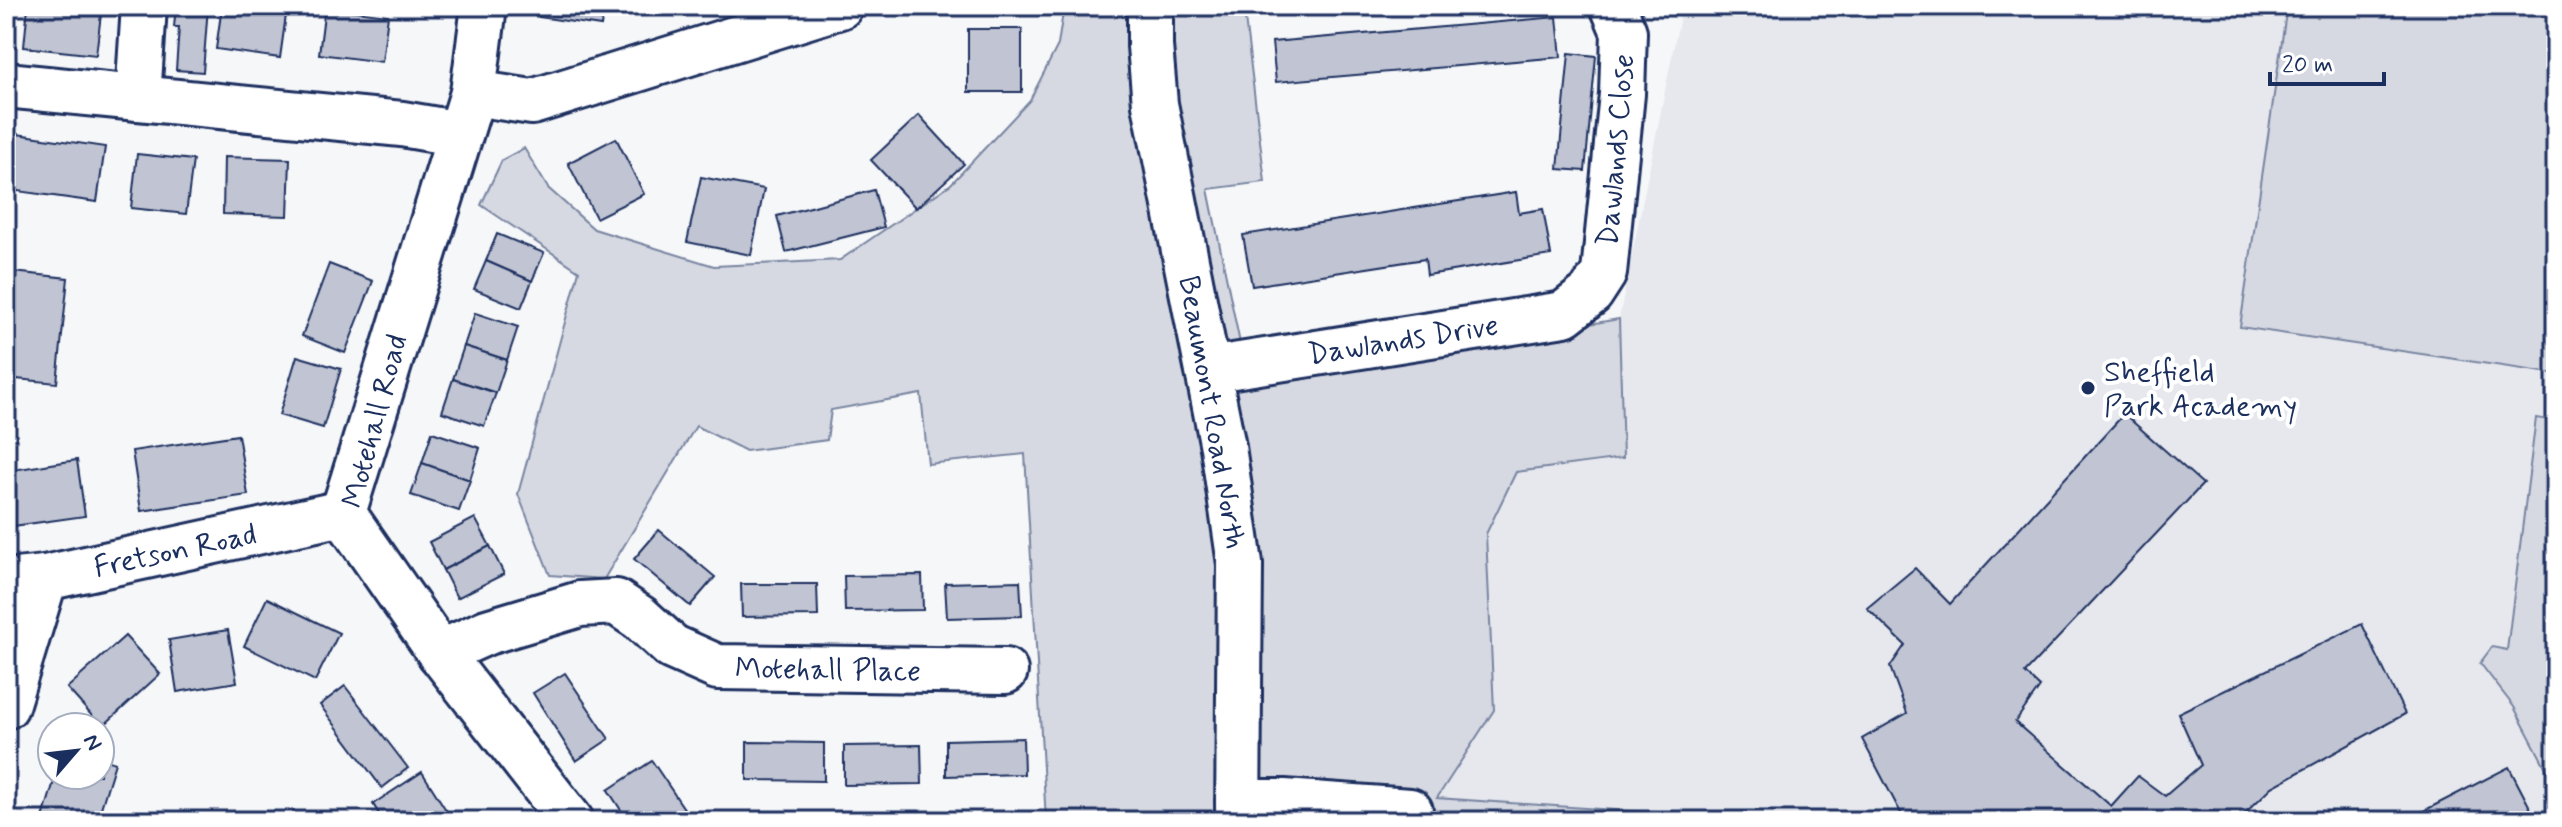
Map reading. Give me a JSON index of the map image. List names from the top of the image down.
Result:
{
  "streets": {
    "street": [
      "Dawlands Close",
      "Dawlands Drive",
      "Beaumont Road North",
      "Motehall Road",
      "Fretson Road",
      "Motehall Place"
    ]
  },
  "crossings": [
    ["Dawlands Close", "Dawlands Drive"],
    ["Dawlands Drive", "Beaumont Road North"],
    ["Motehall Road", "Fretson Road"],
    ["Motehall Road", "Motehall Place"]
  ],
  "places": ["Sheffield Park Academy"],
  "scale_bar": "20 m",
  "north": "top right"
}
